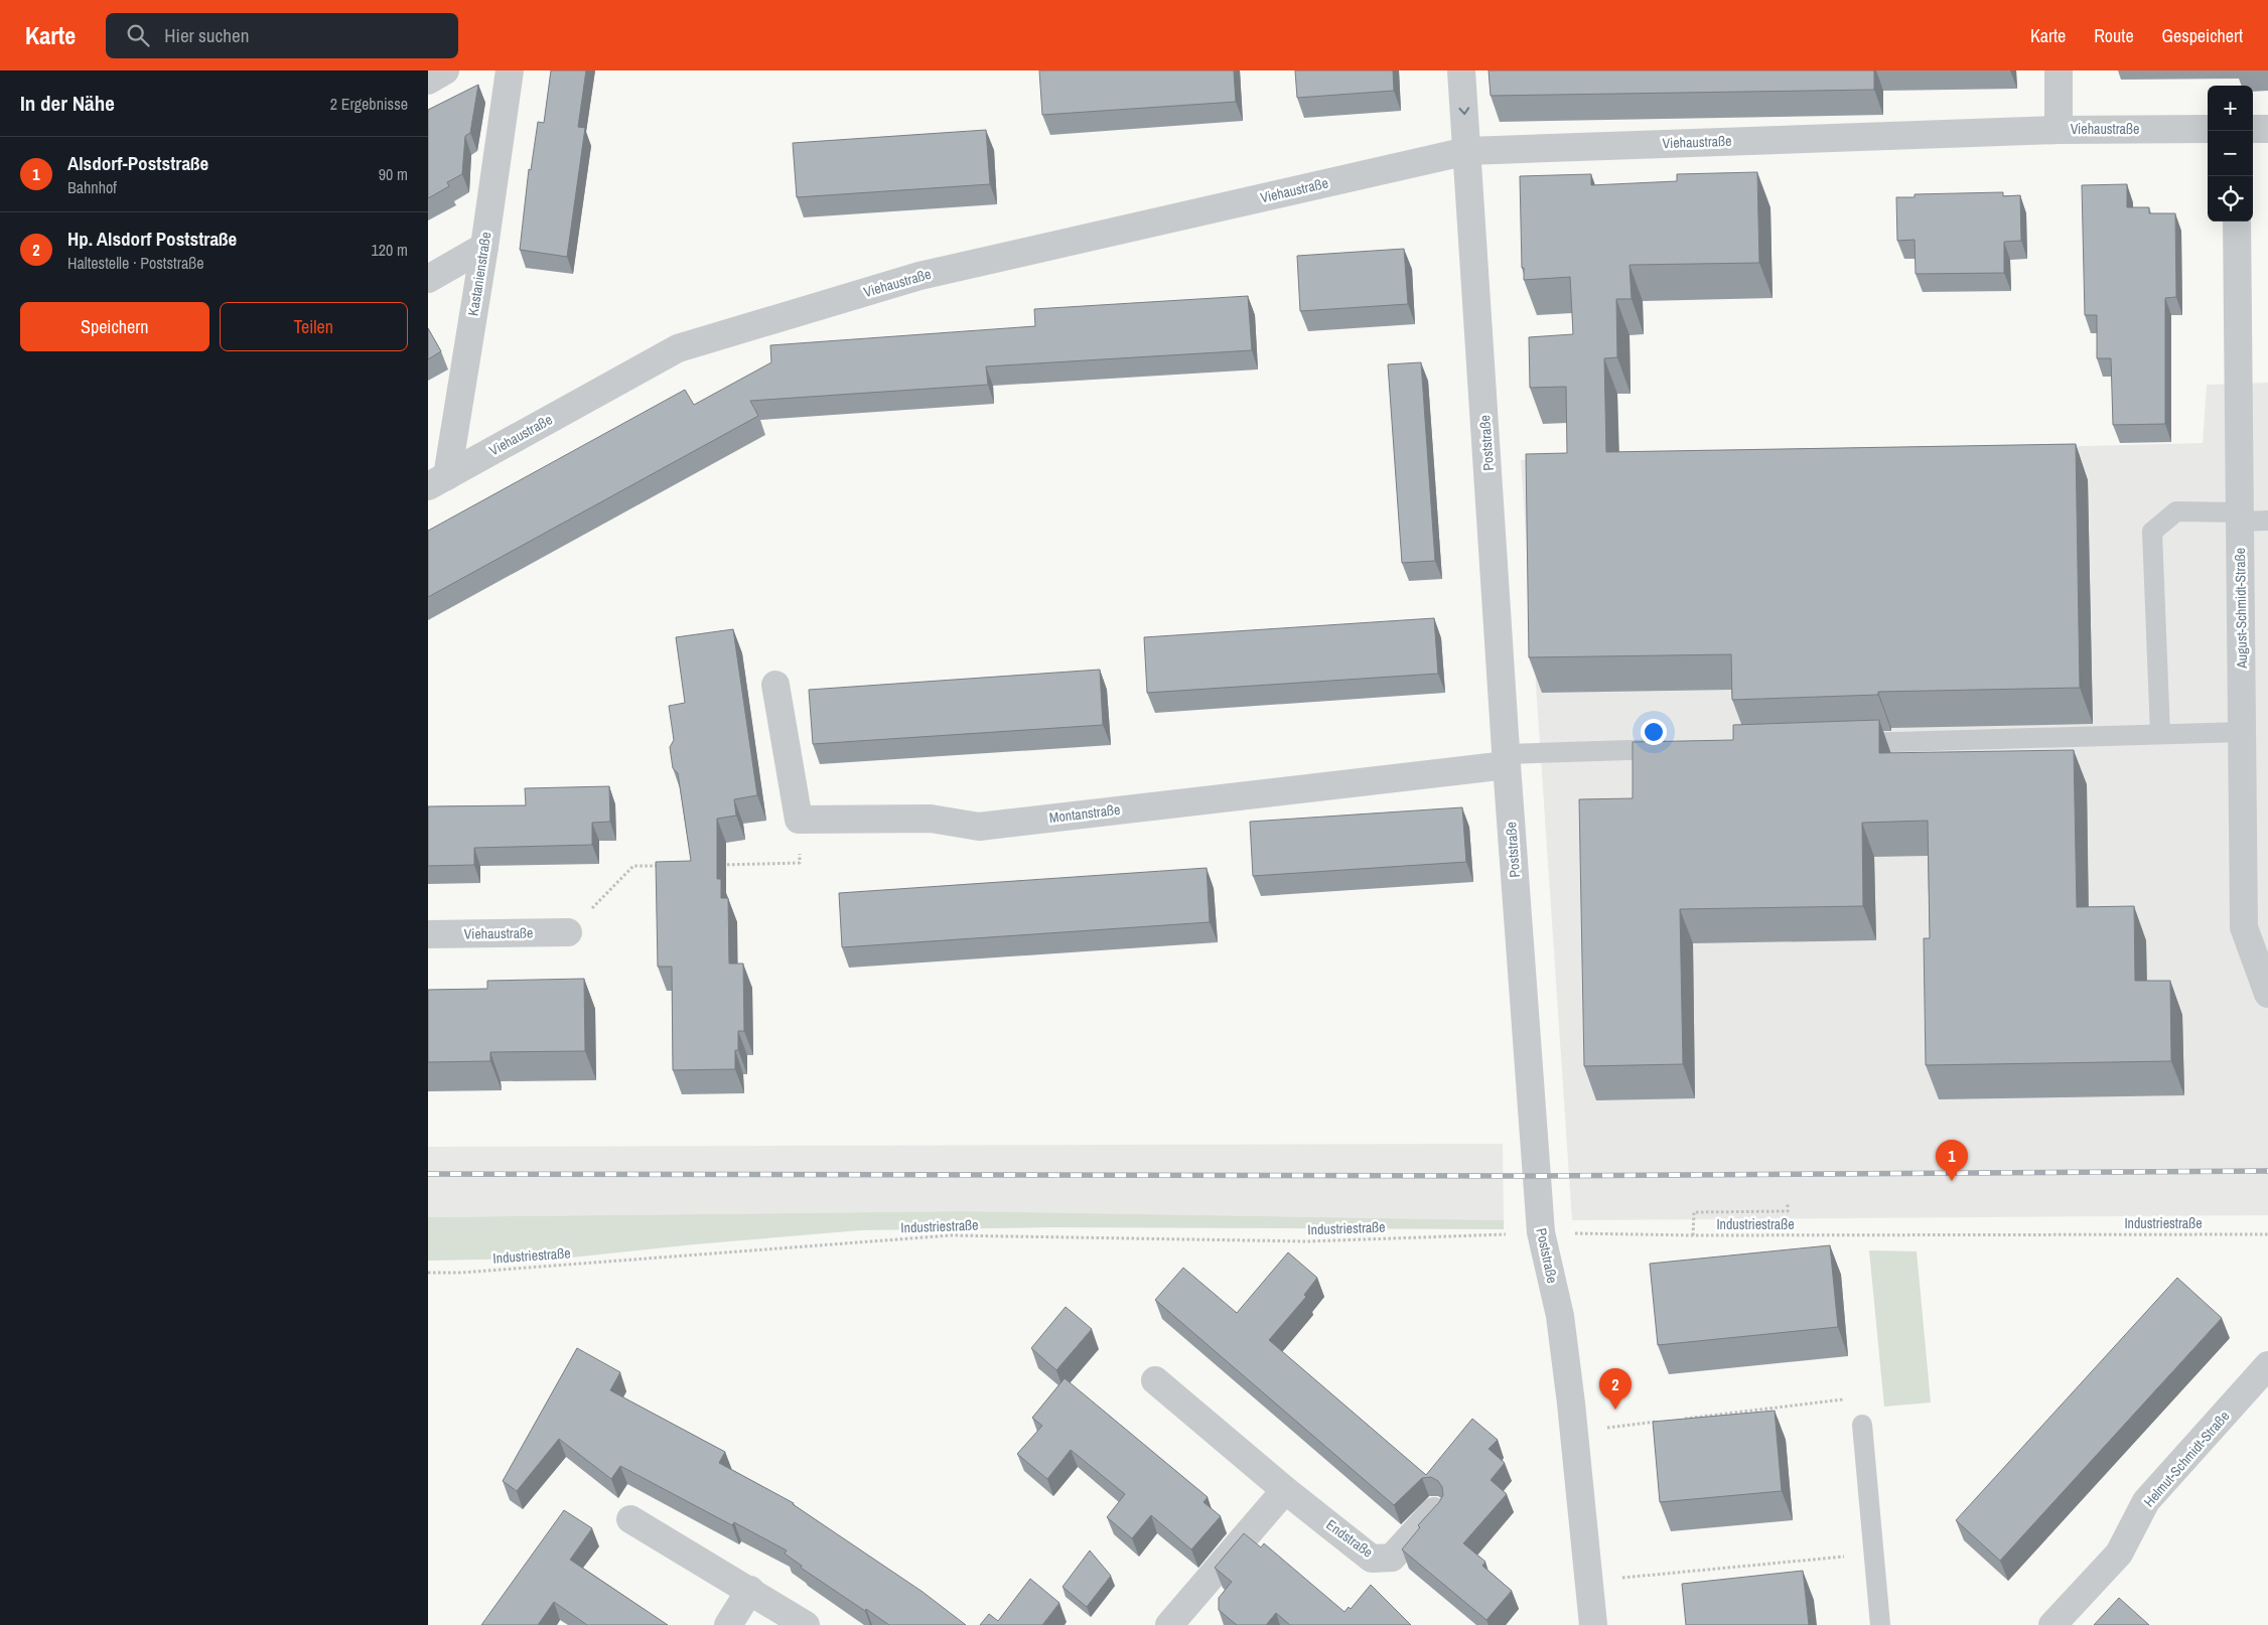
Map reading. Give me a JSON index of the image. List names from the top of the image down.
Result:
{
  "streets": {
    "street": [
      "Viehaustraße",
      "Kastanienstraße",
      "Poststraße",
      "August-Schmidt-Straße",
      "Montanstraße",
      "Helmut-Schmidt-Straße",
      "Endstraße"
    ],
    "path": ["Industriestraße"]
  },
  "crossings": [
    ["Viehaustraße", "Kastanienstraße"],
    ["Viehaustraße", "Poststraße"],
    ["Poststraße", "Montanstraße"],
    ["Poststraße", "Industriestraße"]
  ],
  "page": {
    "header": "Karte",
    "search": "Hier suchen",
    "nav": ["Karte", "Route", "Gespeichert"],
    "heading": ["In der Nähe", "2 Ergebnisse"],
    "map_buttons": ["+", "−"],
    "list": [
      {
        "mark": "1",
        "name": "Alsdorf-Poststraße",
        "note": "Bahnhof",
        "value": "90 m"
      },
      {
        "mark": "2",
        "name": "Hp. Alsdorf Poststraße",
        "note": "Haltestelle · Poststraße",
        "value": "120 m"
      }
    ],
    "buttons": ["Speichern", "Teilen"],
    "pins": ["1", "2"]
  }
}
